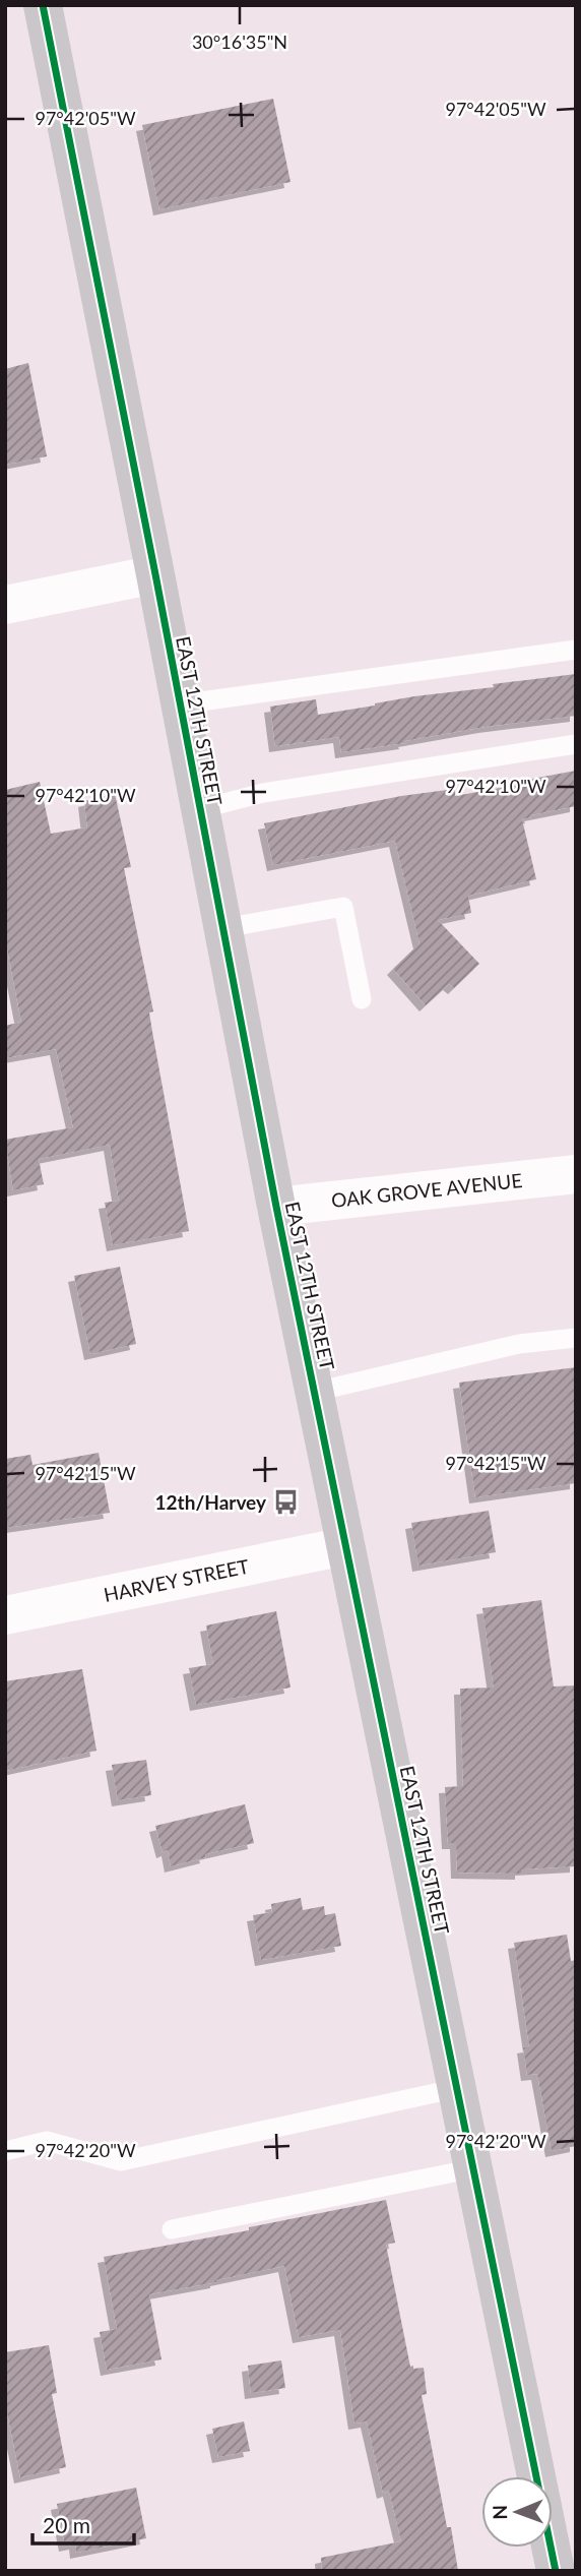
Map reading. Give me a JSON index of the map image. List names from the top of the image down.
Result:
{
  "streets": {
    "street": ["EAST 12TH STREET", "OAK GROVE AVENUE", "HARVEY STREET"]
  },
  "crossings": [
    ["EAST 12TH STREET", "OAK GROVE AVENUE"],
    ["EAST 12TH STREET", "HARVEY STREET"]
  ],
  "places": {
    "bus stop": ["12th/Harvey"]
  },
  "scale_bar": "20 m",
  "north": "left",
  "coordinates": [
    "30°16'35\"N",
    "97°42'05\"W",
    "97°42'10\"W",
    "97°42'15\"W",
    "97°42'20\"W"
  ]
}
